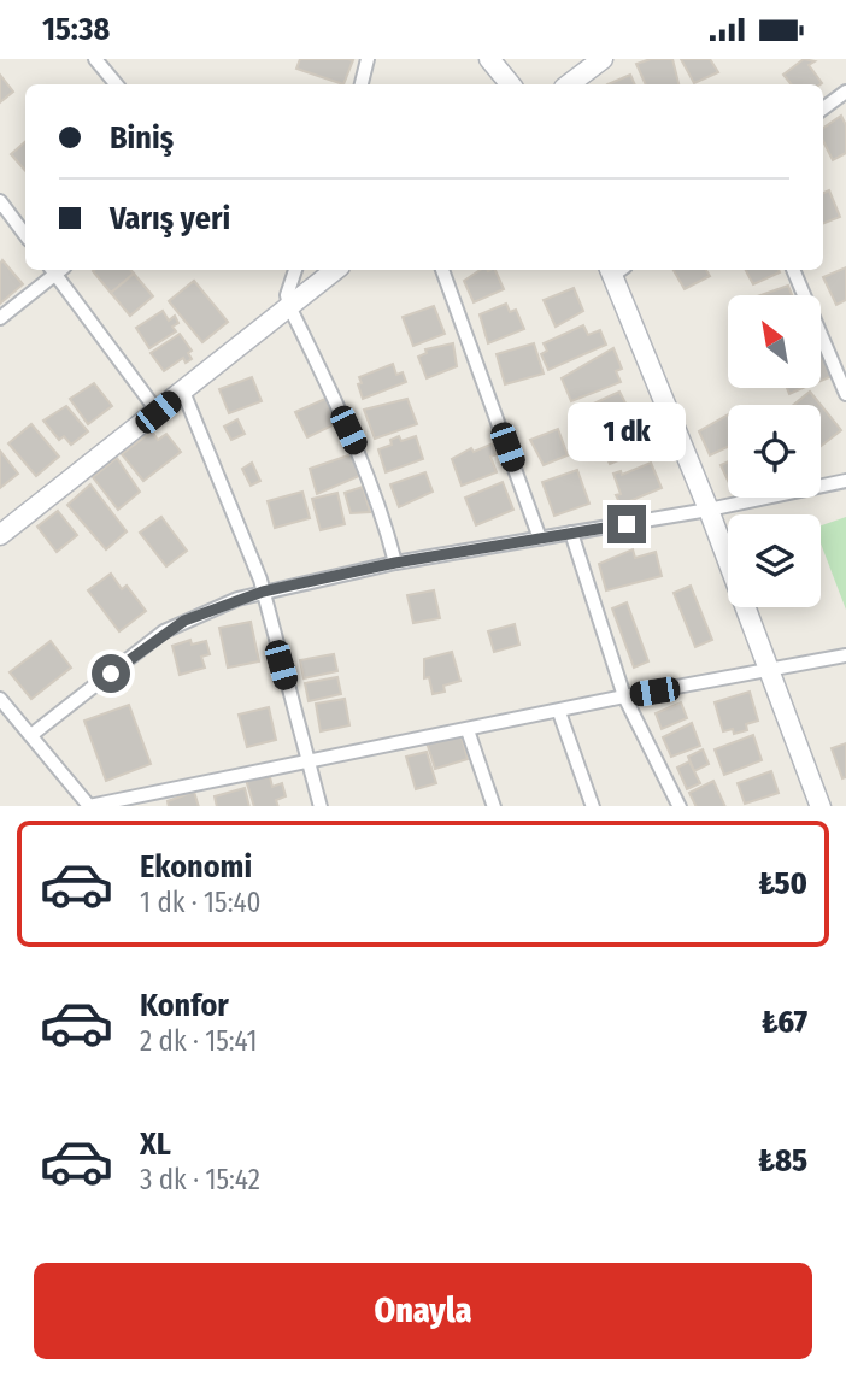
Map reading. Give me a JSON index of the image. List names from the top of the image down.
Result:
{
  "north": "top left",
  "page": {
    "status": "15:38",
    "banner": ["Biniş", "Varış yeri"],
    "bubble": "1 dk",
    "list": [
      {
        "name": "Ekonomi",
        "note": "1 dk · 15:40",
        "value": "₺50"
      },
      {
        "name": "Konfor",
        "note": "2 dk · 15:41",
        "value": "₺67"
      },
      {
        "name": "XL",
        "note": "3 dk · 15:42",
        "value": "₺85"
      }
    ],
    "buttons": "Onayla"
  }
}
